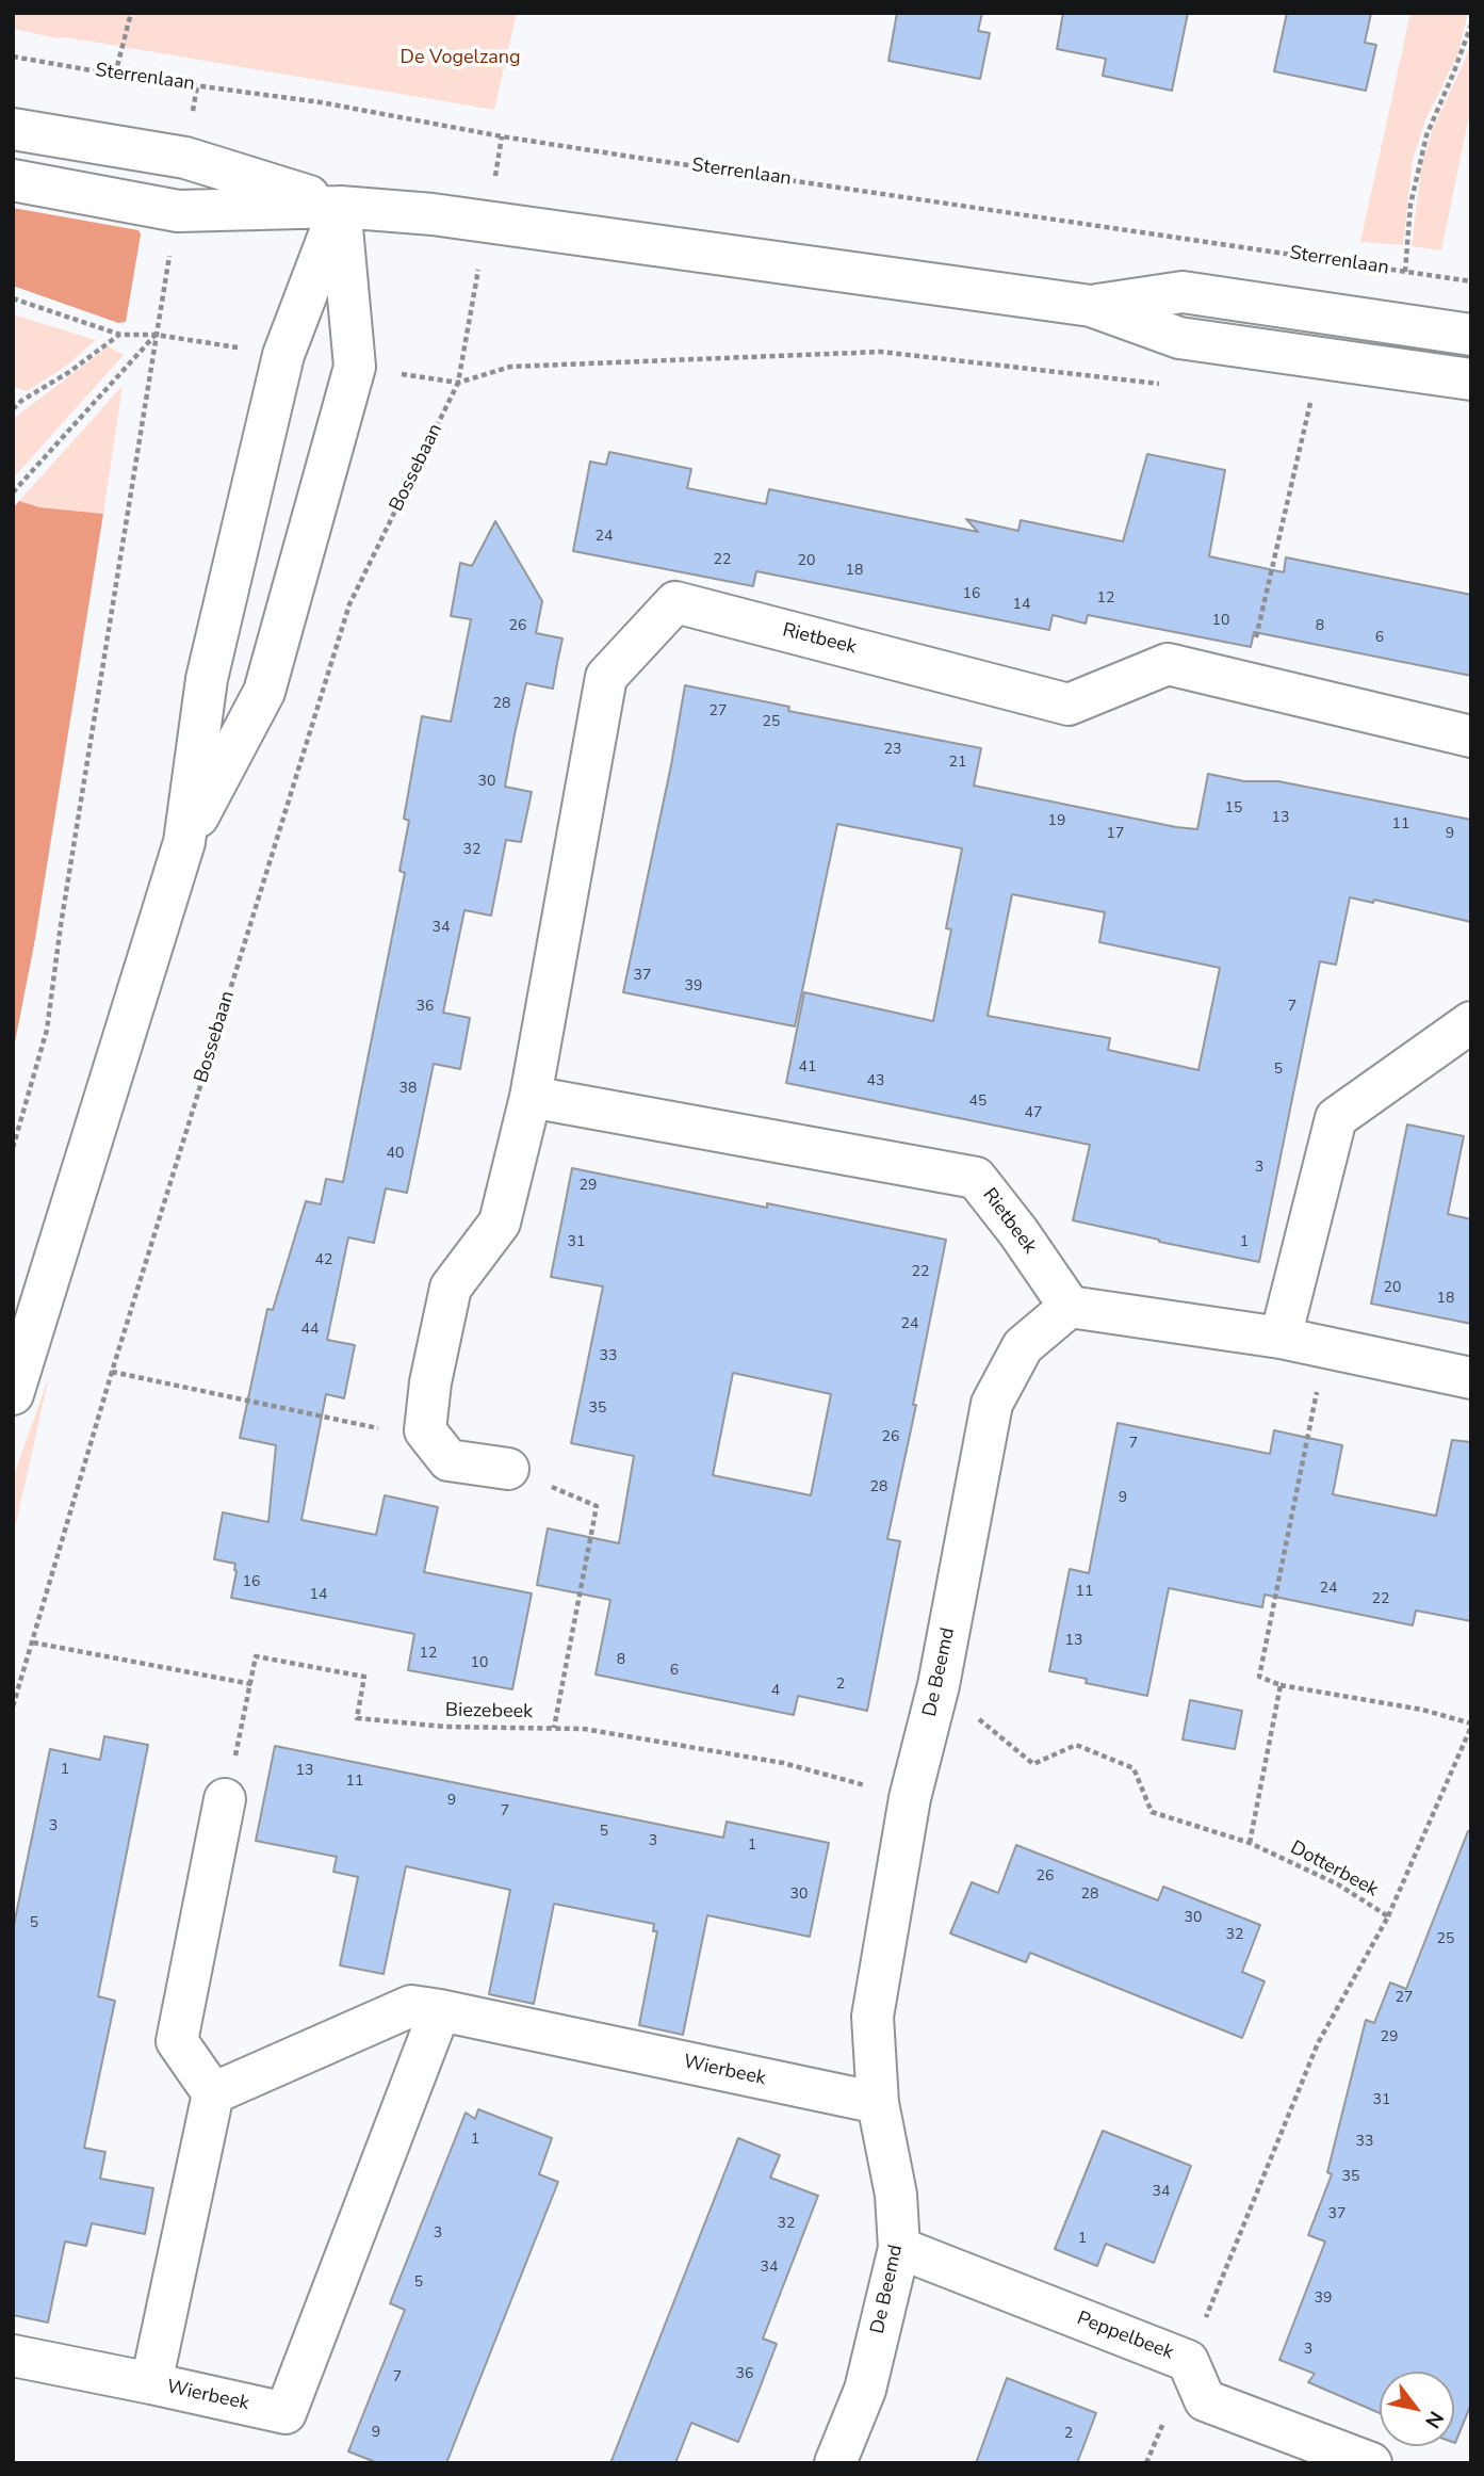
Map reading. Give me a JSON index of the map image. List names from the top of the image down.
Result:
{
  "streets": {
    "street": [
      "Rietbeek",
      "De Beemd",
      "Wierbeek",
      "Peppelbeek"
    ],
    "path": [
      "Sterrenlaan",
      "Bossebaan",
      "Biezebeek",
      "Dotterbeek"
    ]
  },
  "crossings": [
    ["Rietbeek", "De Beemd"],
    ["De Beemd", "Biezebeek"],
    ["De Beemd", "Dotterbeek"],
    ["De Beemd", "Wierbeek"],
    ["De Beemd", "Peppelbeek"],
    ["Dotterbeek", "Peppelbeek"]
  ],
  "parks": ["De Vogelzang"],
  "house_numbers": [
    "24",
    "22",
    "20",
    "18",
    "16",
    "12",
    "14",
    "10",
    "26",
    "8",
    "6",
    "28",
    "27",
    "25",
    "23",
    "21",
    "30",
    "15",
    "13",
    "19",
    "11",
    "17",
    "9",
    "32",
    "34",
    "37",
    "39",
    "36",
    "7",
    "41",
    "5",
    "43",
    "38",
    "45",
    "47",
    "40",
    "3",
    "29",
    "31",
    "1",
    "42",
    "22",
    "20",
    "18",
    "24",
    "44",
    "33",
    "35",
    "26",
    "7",
    "28",
    "9",
    "16",
    "24",
    "11",
    "14",
    "22",
    "13",
    "12",
    "8",
    "10",
    "6",
    "2",
    "4",
    "1",
    "13",
    "11",
    "9",
    "7",
    "3",
    "5",
    "3",
    "1",
    "26",
    "30",
    "28",
    "30",
    "5",
    "32",
    "25",
    "27",
    "29",
    "31",
    "1",
    "33",
    "35",
    "34",
    "37",
    "32",
    "3",
    "1",
    "34",
    "5",
    "39",
    "3",
    "36",
    "7",
    "9",
    "2"
  ],
  "north": "bottom right"
}
